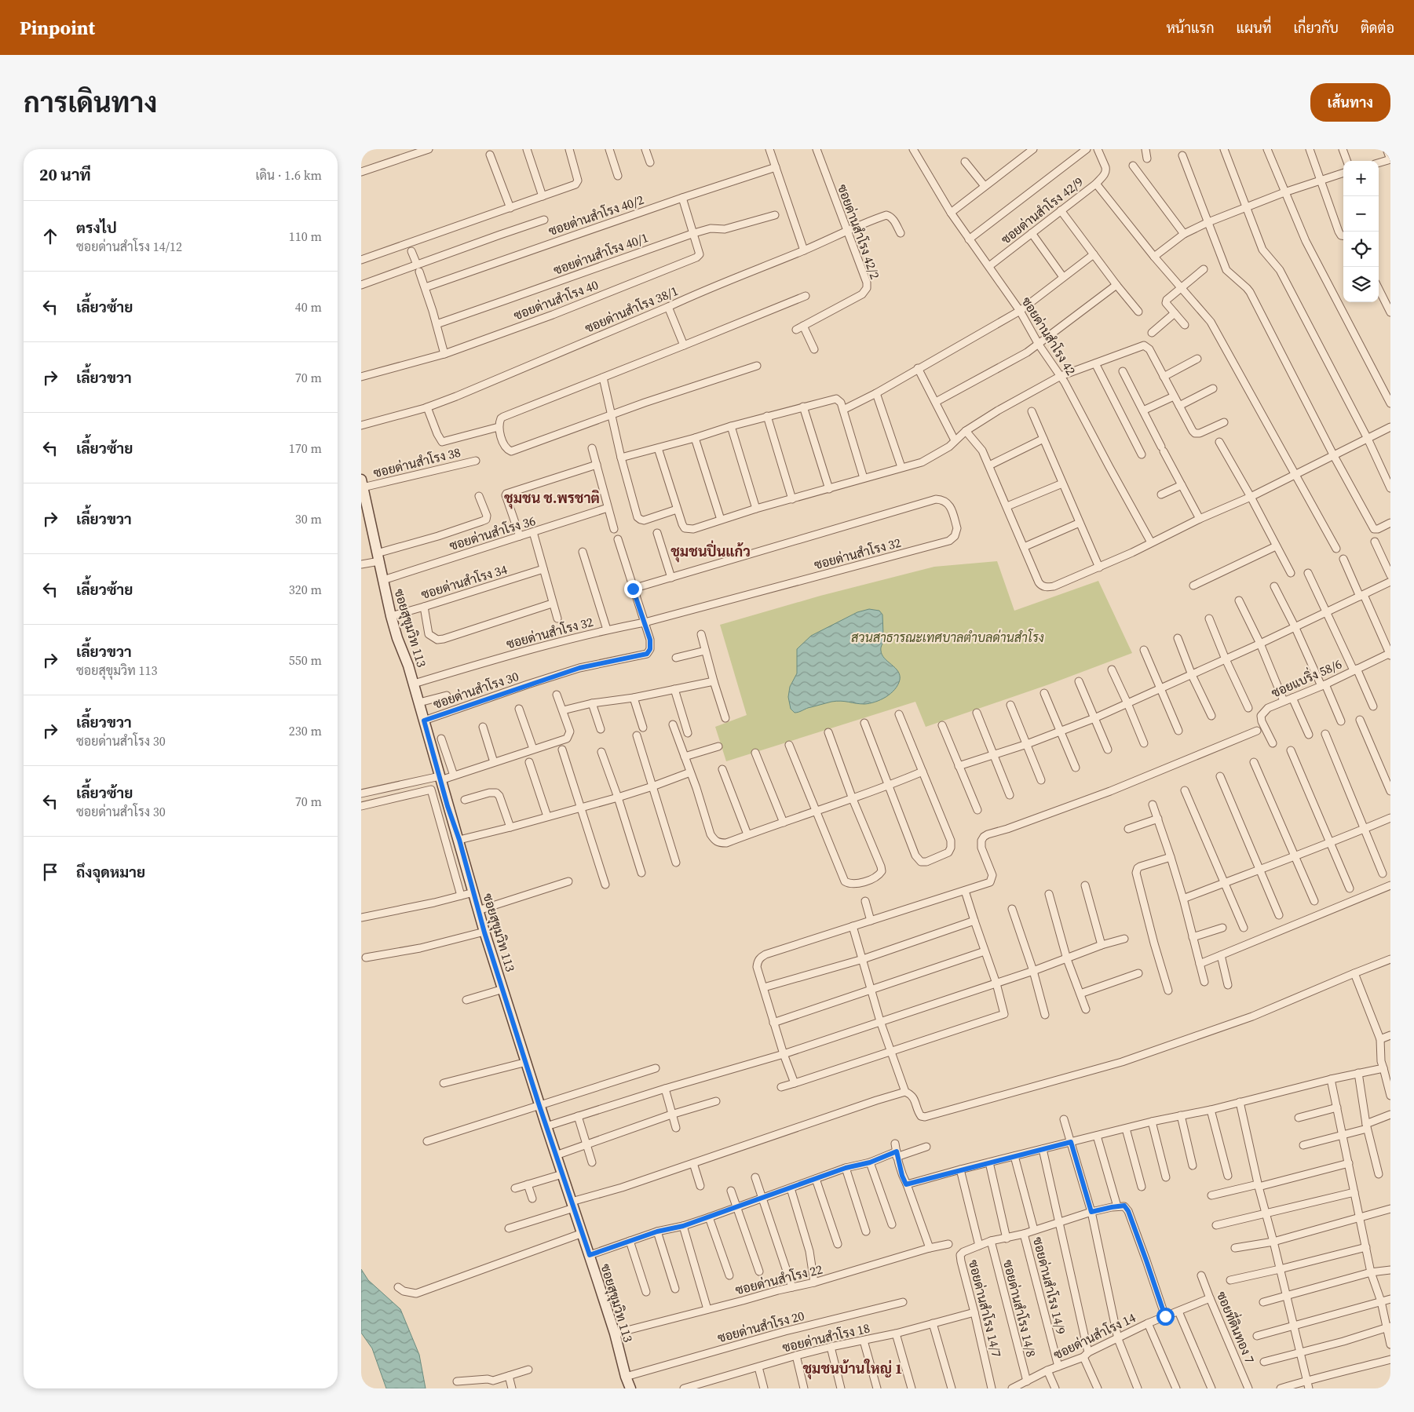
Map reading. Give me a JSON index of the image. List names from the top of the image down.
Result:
{
  "streets": {
    "main road": ["ซอยสุขุมวิท 113"],
    "street": [
      "ซอยด่านสำโรง 42/9",
      "ซอยด่านสำโรง 40/2",
      "ซอยด่านสำโรง 42/2",
      "ซอยด่านสำโรง 40/1",
      "ซอยด่านสำโรง 40",
      "ซอยด่านสำโรง 38/1",
      "ซอยด่านสำโรง 42",
      "ซอยด่านสำโรง 38",
      "ซอยด่านสำโรง 36",
      "ซอยด่านสำโรง 32",
      "ซอยด่านสำโรง 34",
      "ซอยแบริ่ง 58/6",
      "ซอยด่านสำโรง 30",
      "ซอยด่านสำโรง 22",
      "ซอยด่านสำโรง 14/9",
      "ซอยด่านสำโรง 14/7",
      "ซอยด่านสำโรง 14/8",
      "ซอยด่านสำโรง 20",
      "ซอยที่ดินทอง 7",
      "ซอยด่านสำโรง 14",
      "ซอยด่านสำโรง 18"
    ]
  },
  "crossings": [
    ["ซอยด่านสำโรง 42/9", "ซอยด่านสำโรง 42"],
    ["ซอยด่านสำโรง 40/2", "ซอยด่านสำโรง 40"],
    ["ซอยด่านสำโรง 42/2", "ซอยด่านสำโรง 38/1"],
    ["ซอยด่านสำโรง 40/1", "ซอยด่านสำโรง 40"],
    ["ซอยด่านสำโรง 38", "ซอยสุขุมวิท 113"],
    ["ซอยด่านสำโรง 36", "ซอยสุขุมวิท 113"],
    ["ซอยด่านสำโรง 32", "ซอยสุขุมวิท 113"],
    ["ซอยด่านสำโรง 32", "ซอยด่านสำโรง 30"],
    ["ซอยด่านสำโรง 34", "ซอยสุขุมวิท 113"],
    ["ซอยสุขุมวิท 113", "ซอยด่านสำโรง 30"],
    ["ซอยสุขุมวิท 113", "ซอยด่านสำโรง 22"],
    ["ซอยสุขุมวิท 113", "ซอยด่านสำโรง 20"],
    ["ซอยด่านสำโรง 14/9", "ซอยด่านสำโรง 14"],
    ["ซอยด่านสำโรง 14/7", "ซอยด่านสำโรง 18"],
    ["ซอยด่านสำโรง 14/8", "ซอยด่านสำโรง 14"],
    ["ซอยที่ดินทอง 7", "ซอยด่านสำโรง 14"]
  ],
  "districts": ["ชุมชน ช.พรชาติ", "ชุมชนปิ่นแก้ว", "ชุมชนบ้านใหญ่ 1"],
  "parks": ["สวนสาธารณะเทศบาลตำบลด่านสำโรง"],
  "page": {
    "header": "Pinpoint",
    "nav": [
      "หน้าแรก",
      "แผนที่",
      "เกี่ยวกับ",
      "ติดต่อ"
    ],
    "title": "การเดินทาง",
    "buttons": "เส้นทาง",
    "heading": ["20 นาที", "เดิน · 1.6 km"],
    "map_buttons": ["+", "−"],
    "list": [
      ["ตรงไป", "ซอยด่านสำโรง 14/12", "110 m"],
      ["เลี้ยวซ้าย", "40 m"],
      ["เลี้ยวขวา", "70 m"],
      ["เลี้ยวซ้าย", "170 m"],
      ["เลี้ยวขวา", "30 m"],
      ["เลี้ยวซ้าย", "320 m"],
      ["เลี้ยวขวา", "ซอยสุขุมวิท 113", "550 m"],
      ["เลี้ยวขวา", "ซอยด่านสำโรง 30", "230 m"],
      ["เลี้ยวซ้าย", "ซอยด่านสำโรง 30", "70 m"],
      "ถึงจุดหมาย"
    ]
  }
}
